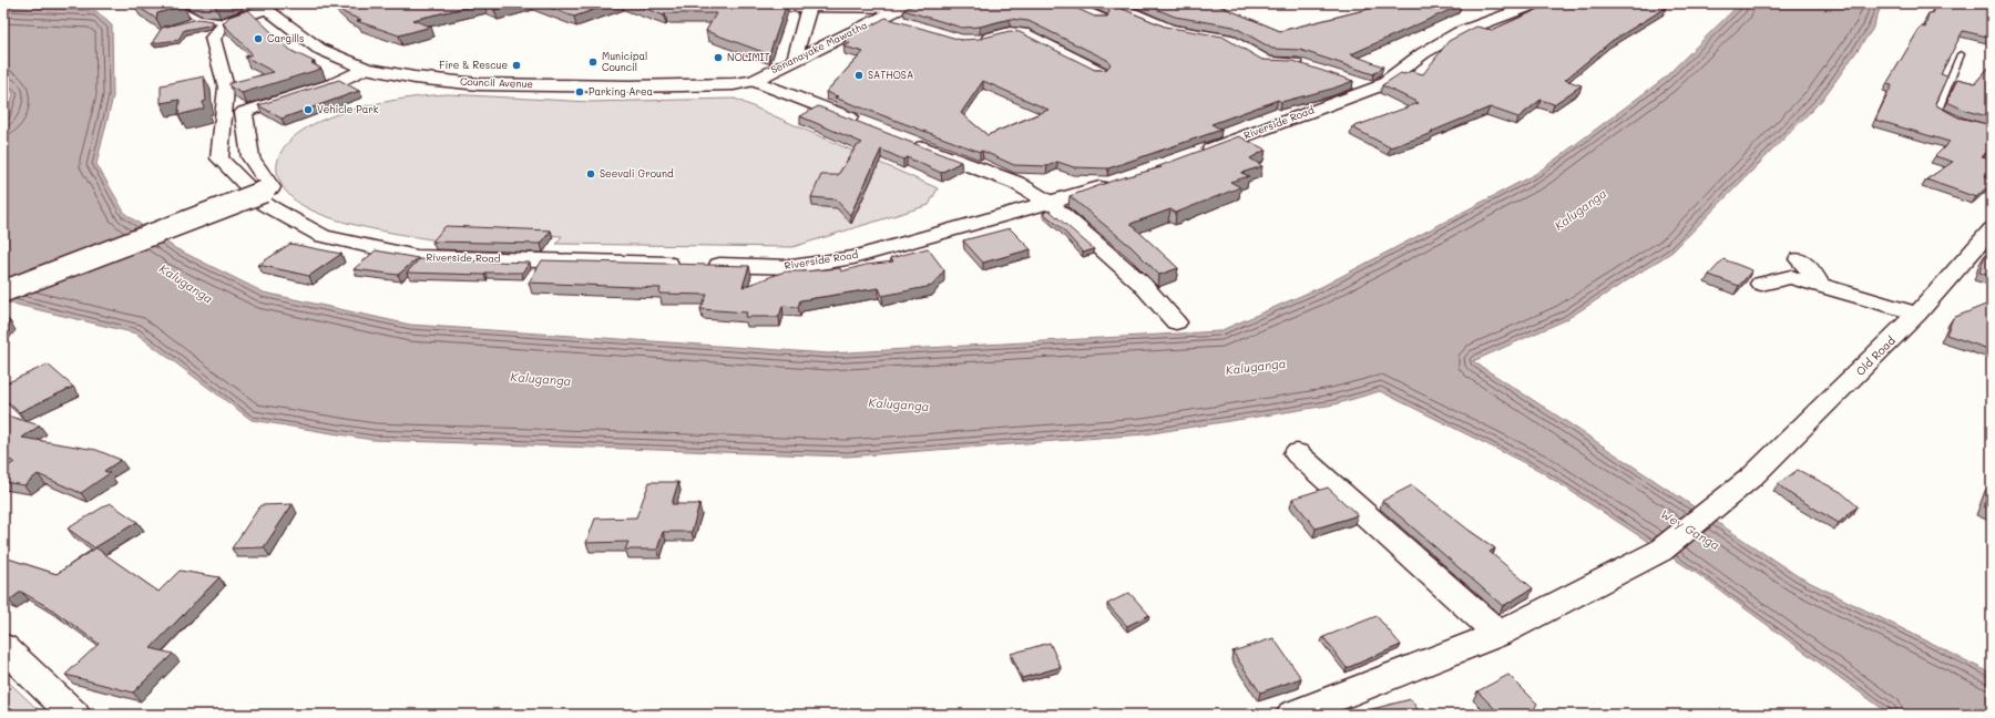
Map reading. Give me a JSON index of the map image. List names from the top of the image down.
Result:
{
  "streets": {
    "main road": ["Senanayake Mawatha", "Council Avenue"],
    "street": ["Riverside Road", "Old Road"]
  },
  "crossings": [
    ["Senanayake Mawatha", "Council Avenue"]
  ],
  "water": ["Kaluganga", "Wey Ganga"],
  "places": [
    "Cargills",
    "NOLIMIT",
    "Municipal Council",
    "Fire & Rescue",
    "SATHOSA",
    "Parking Area",
    "Vehicle Park",
    "Seevali Ground"
  ]
}
